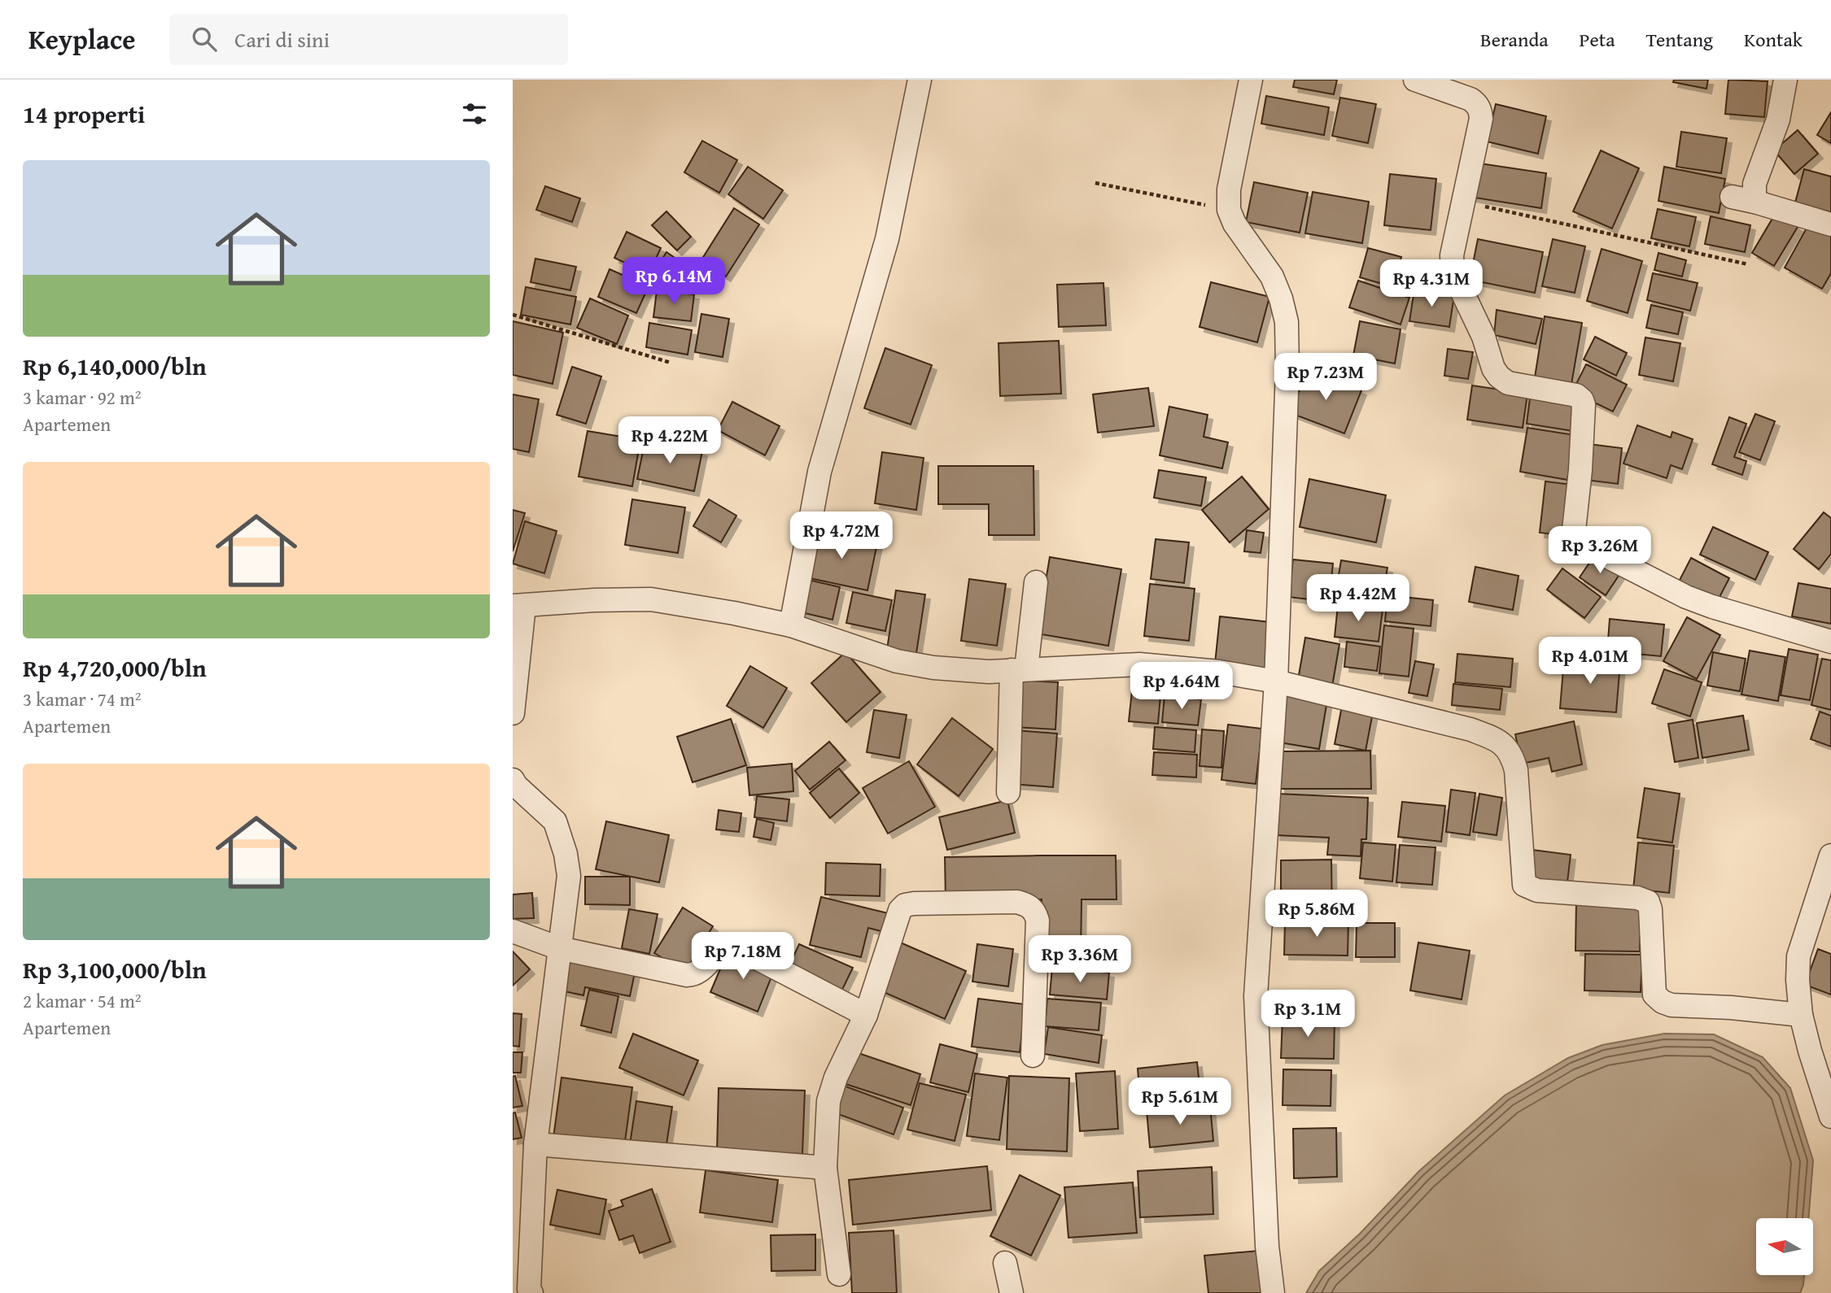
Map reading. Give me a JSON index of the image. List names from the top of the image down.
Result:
{
  "north": "left",
  "page": {
    "header": "Keyplace",
    "search": "Cari di sini",
    "nav": [
      "Beranda",
      "Peta",
      "Tentang",
      "Kontak"
    ],
    "heading": "14 properti",
    "list": [
      {
        "name": "Rp 6,140,000/bln",
        "note": "3 kamar · 92 m² · Apartemen"
      },
      {
        "name": "Rp 4,720,000/bln",
        "note": "3 kamar · 74 m² · Apartemen"
      },
      {
        "name": "Rp 3,100,000/bln",
        "note": "2 kamar · 54 m² · Apartemen"
      }
    ],
    "price": [
      "Rp 6.14M",
      "Rp 4.31M",
      "Rp 7.23M",
      "Rp 4.22M",
      "Rp 4.72M",
      "Rp 3.26M",
      "Rp 4.42M",
      "Rp 4.01M",
      "Rp 4.64M",
      "Rp 5.86M",
      "Rp 7.18M",
      "Rp 3.36M",
      "Rp 3.1M",
      "Rp 5.61M"
    ]
  }
}
